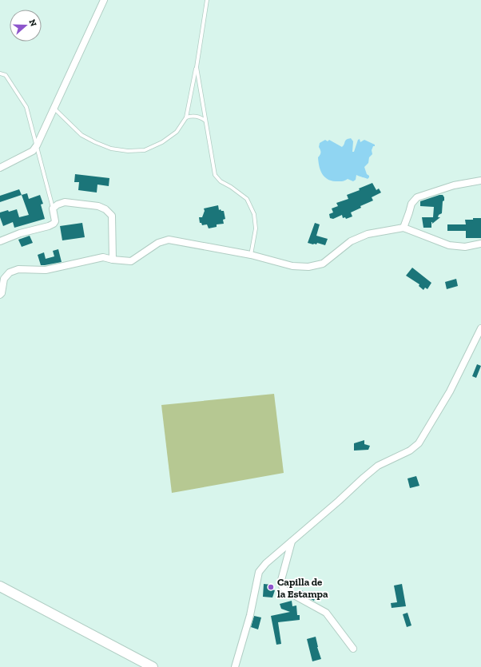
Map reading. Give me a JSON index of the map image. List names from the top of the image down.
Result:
{
  "places": ["Capilla de la Estampa"],
  "north": "right"
}
